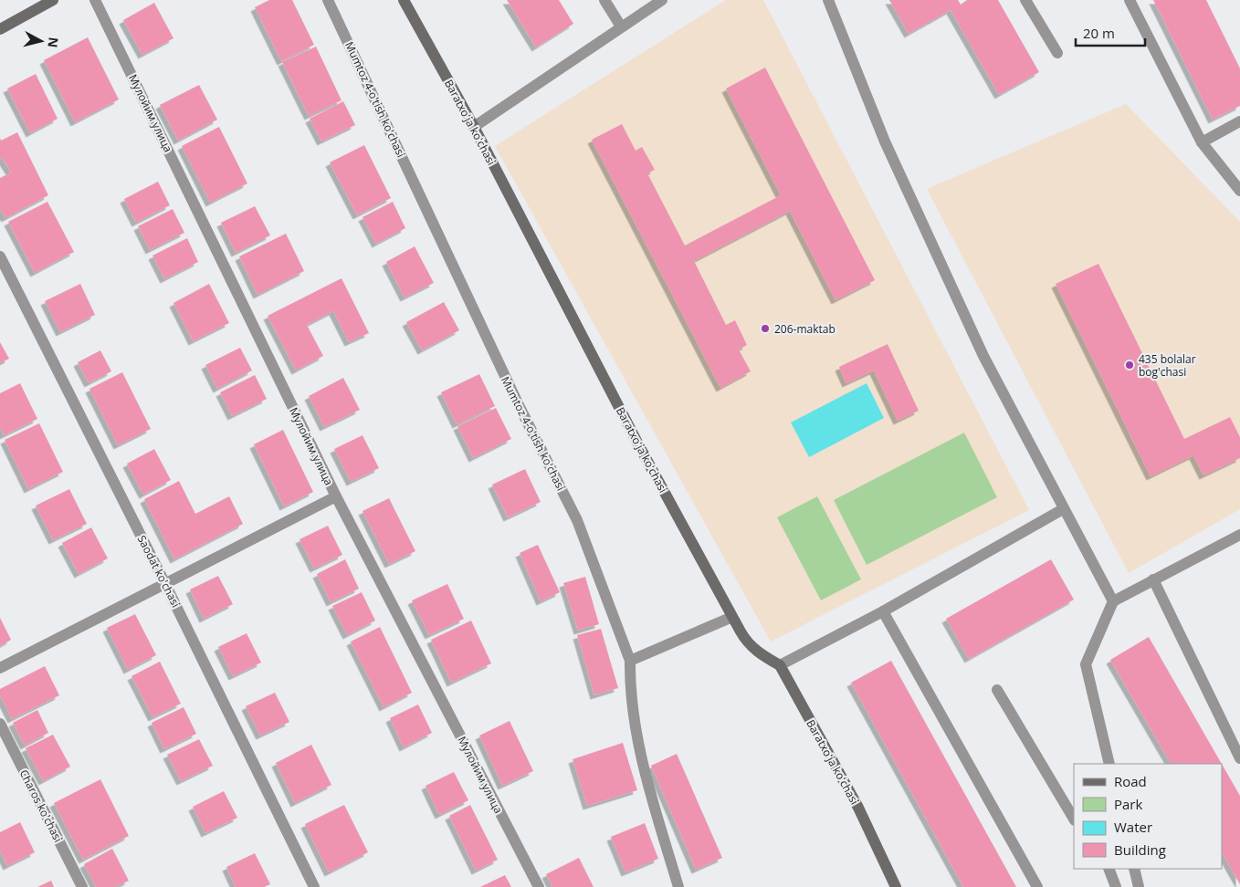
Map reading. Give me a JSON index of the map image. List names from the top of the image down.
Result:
{
  "streets": {
    "street": [
      "Mumtoz 4-o'tish ko'chasi",
      "Мулойим улица",
      "Baratxoʻja koʻchasi",
      "Saodat ko'chasi",
      "Charos ko'chasi"
    ]
  },
  "places": ["206-maktab", "435 bolalar bog'chasi"],
  "legend": [
    "Road",
    "Park",
    "Water",
    "Building"
  ],
  "scale_bar": "20 m",
  "north": "right"
}
